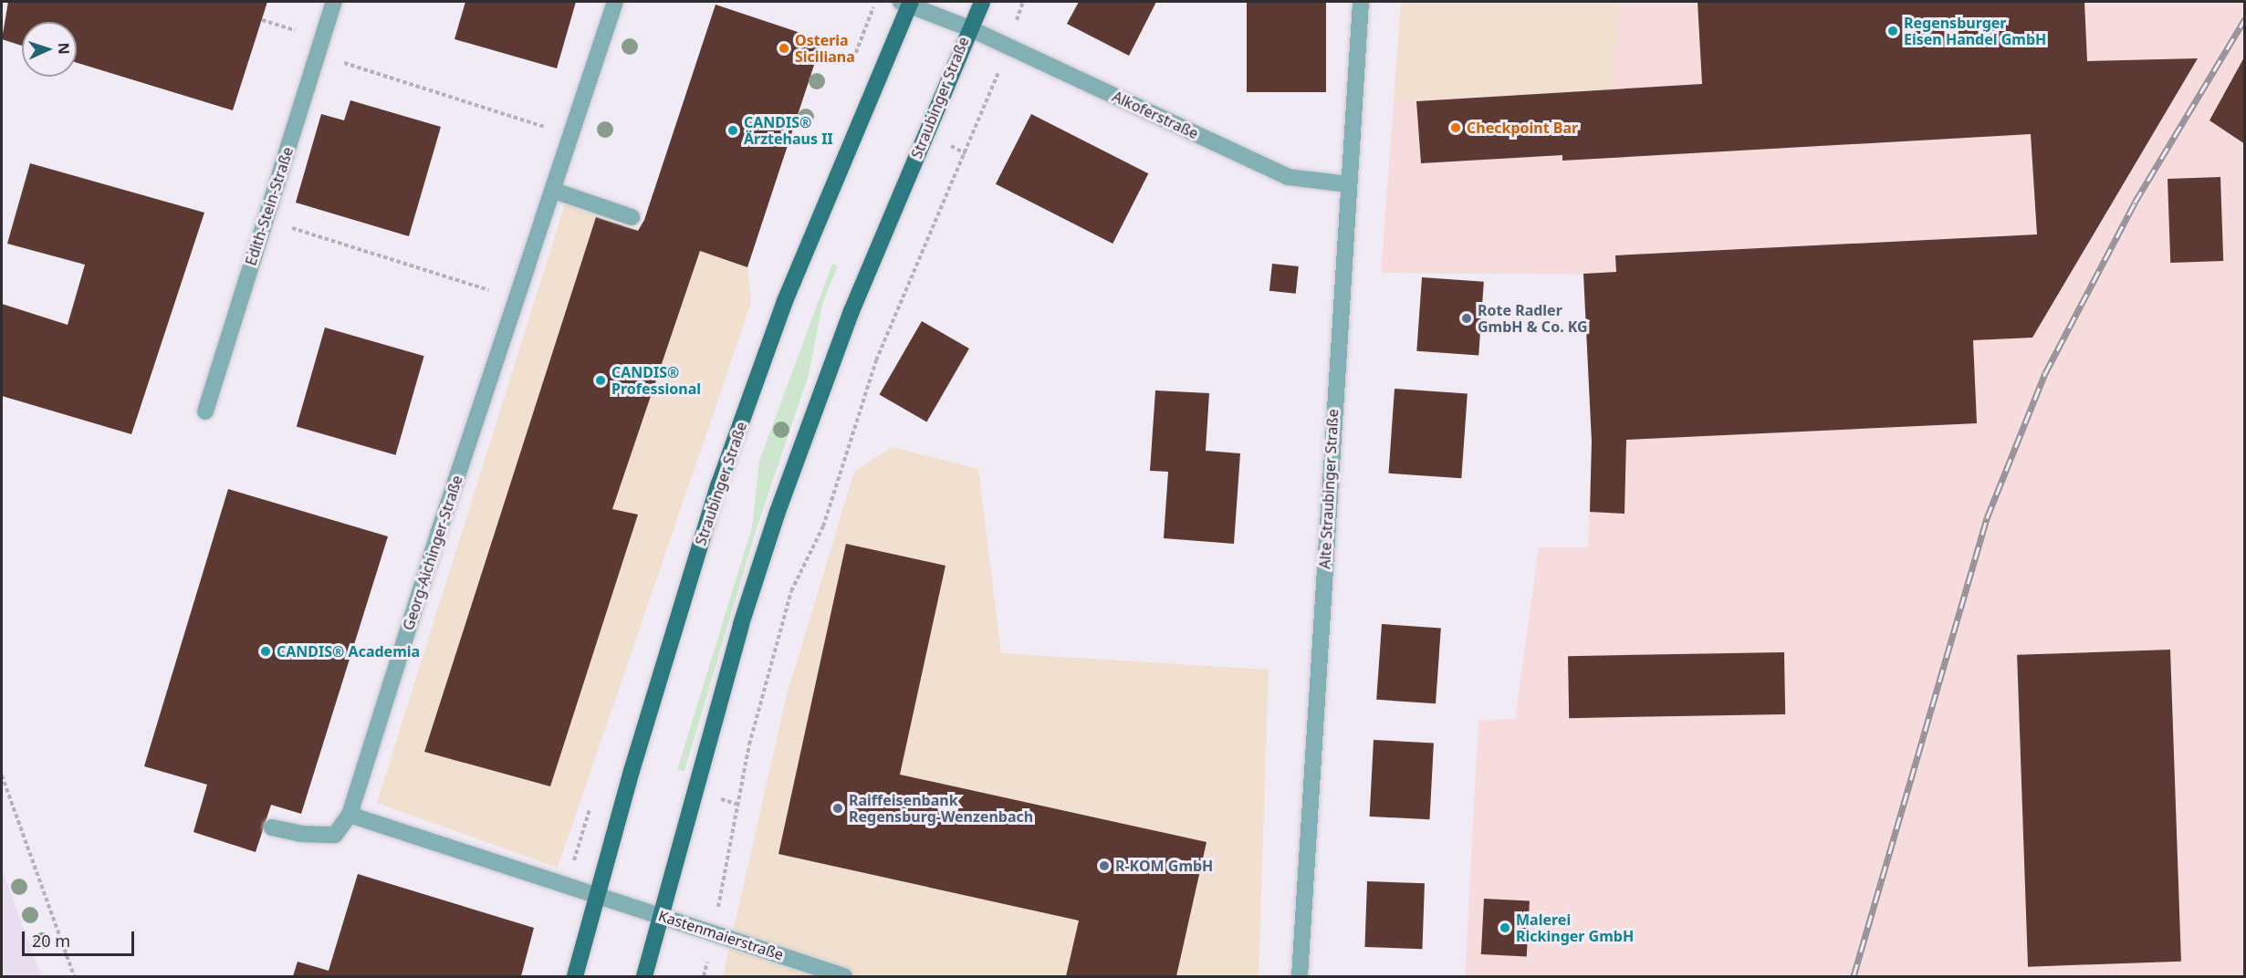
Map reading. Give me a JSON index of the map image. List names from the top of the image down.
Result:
{
  "streets": {
    "main road": ["Straubinger Straße"],
    "street": [
      "Alkoferstraße",
      "Edith-Stein-Straße",
      "Alte Straubinger Straße",
      "Georg-Aichinger-Straße",
      "Kastenmaierstraße"
    ]
  },
  "crossings": [
    ["Straubinger Straße", "Alkoferstraße"],
    ["Straubinger Straße", "Kastenmaierstraße"],
    ["Alkoferstraße", "Alte Straubinger Straße"],
    ["Georg-Aichinger-Straße", "Kastenmaierstraße"]
  ],
  "places": [
    "Regensburger Eisen Handel GmbH",
    "Osteria Siciliana",
    "Checkpoint Bar",
    "CANDIS® Ärztehaus II",
    "Rote Radler GmbH & Co. KG",
    "CANDIS® Professional",
    "CANDIS® Academia",
    "Raiffeisenbank Regensburg-Wenzenbach",
    "R-KOM GmbH",
    "Malerei Rickinger GmbH"
  ],
  "scale_bar": "20 m",
  "north": "right"
}
